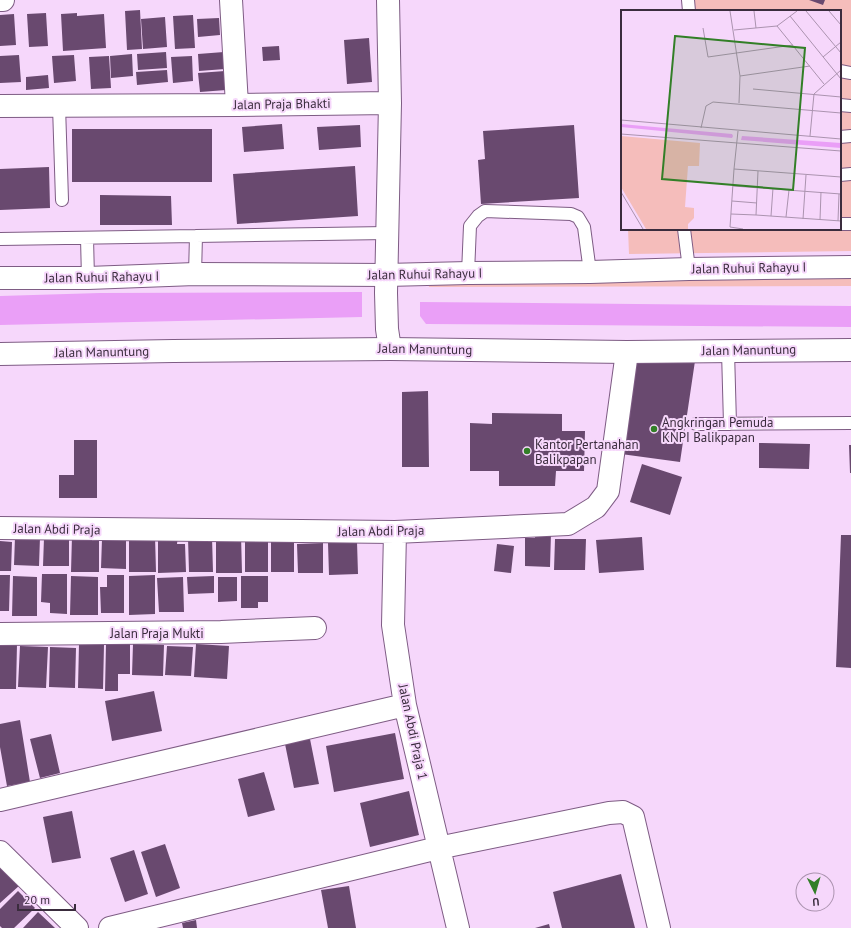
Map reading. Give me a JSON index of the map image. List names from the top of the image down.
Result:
{
  "streets": {
    "street": [
      "Jalan Praja Bhakti",
      "Jalan Ruhui Rahayu I",
      "Jalan Manuntung",
      "Jalan Abdi Praja",
      "Jalan Praja Mukti",
      "Jalan Abdi Praja 1"
    ]
  },
  "crossings": [
    ["Jalan Manuntung", "Jalan Abdi Praja"],
    ["Jalan Abdi Praja", "Jalan Abdi Praja 1"]
  ],
  "places": ["Angkringan Pemuda KNPI Balikpapan", "Kantor Pertanahan Balikpapan"],
  "scale_bar": "20 m",
  "north": "bottom"
}
